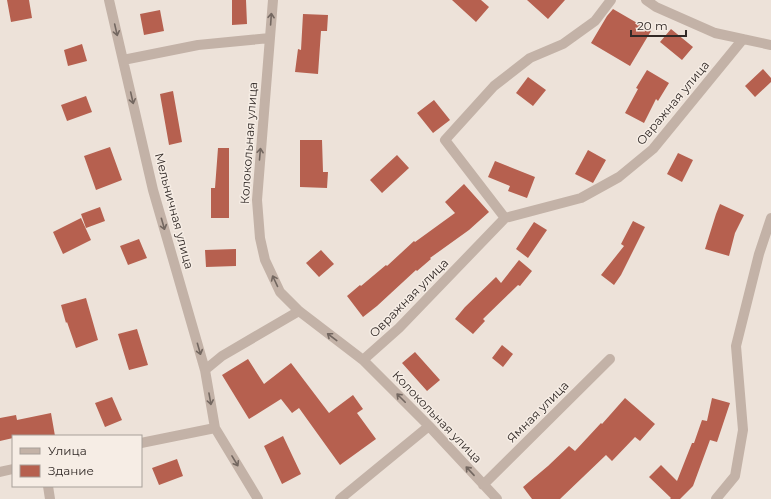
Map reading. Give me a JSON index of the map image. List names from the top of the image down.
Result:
{
  "streets": {
    "street": [
      "Овражная улица",
      "Колокольная улица",
      "Мельничная улица",
      "Ямная улица"
    ]
  },
  "crossings": [
    ["Овражная улица", "Колокольная улица"],
    ["Колокольная улица", "Ямная улица"]
  ],
  "one_way": ["Колокольная улица", "Мельничная улица"],
  "legend": ["Улица", "Здание"],
  "scale_bar": "20 m"
}
